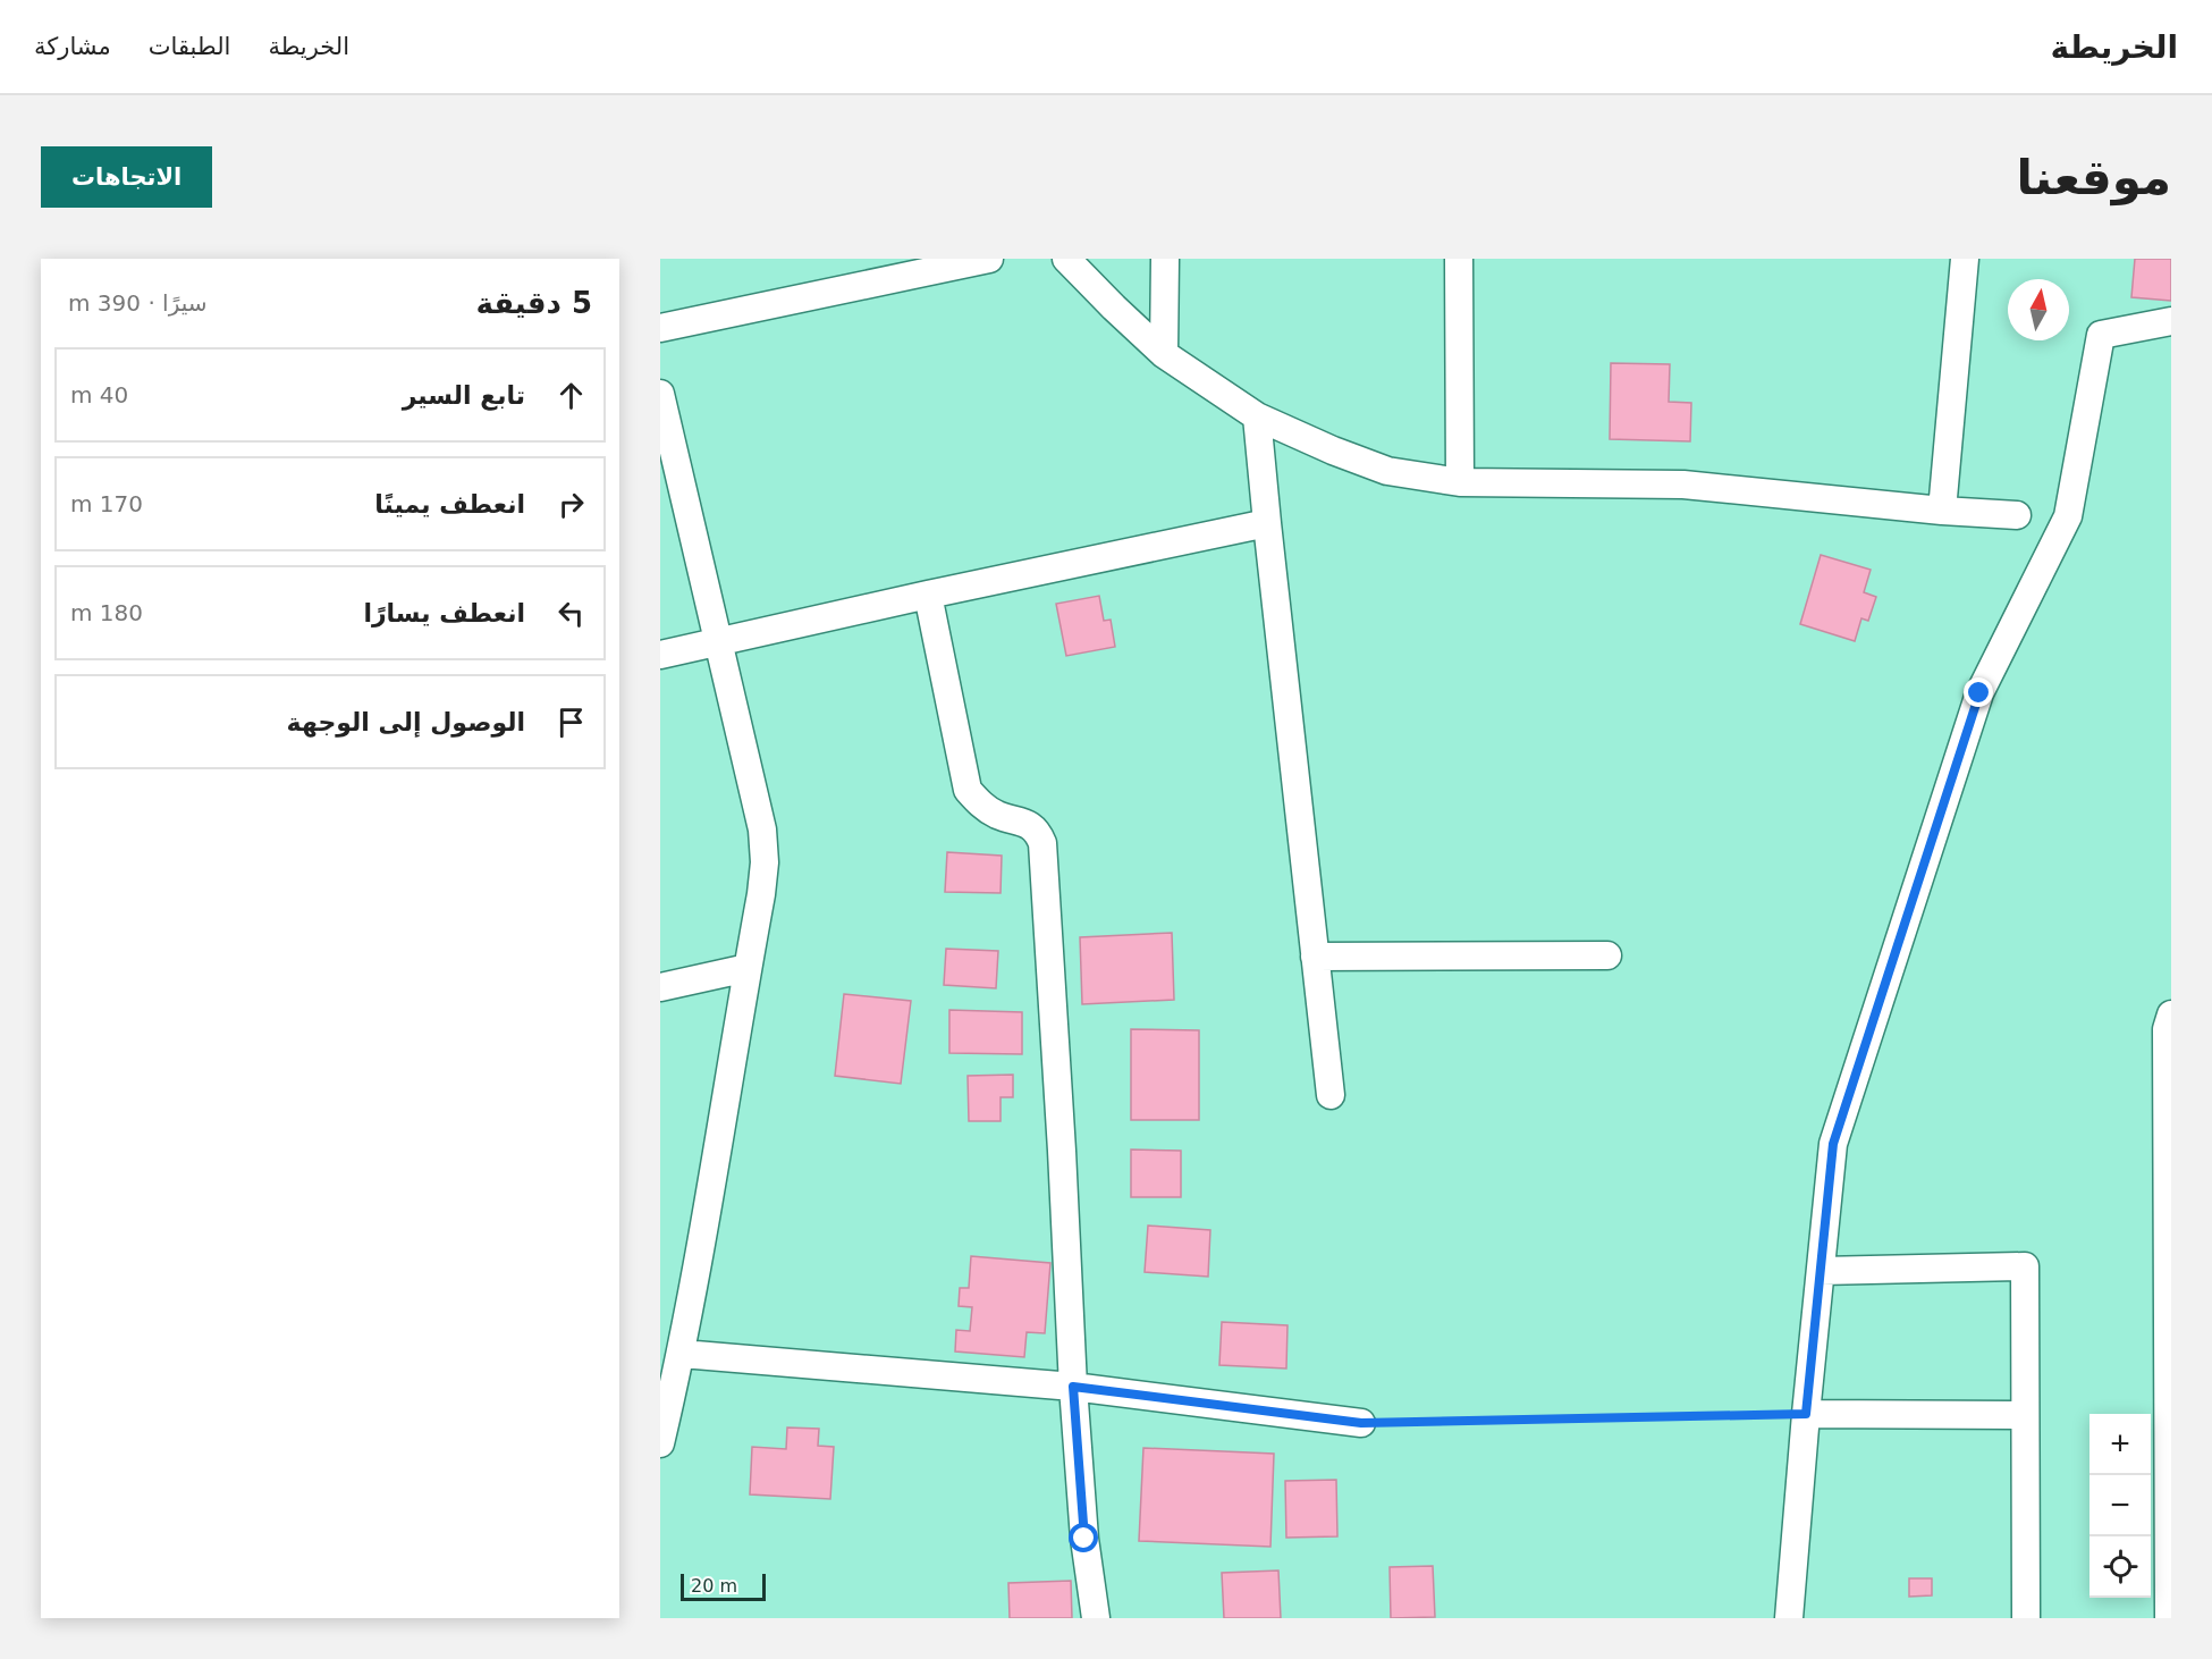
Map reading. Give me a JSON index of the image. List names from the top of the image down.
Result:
{
  "scale_bar": "20 m",
  "north": "top",
  "page": {
    "header": "الخريطة",
    "nav": ["الخريطة", "الطبقات", "مشاركة"],
    "buttons": "الاتجاهات",
    "title": "موقعنا",
    "heading": ["5 دقيقة", "سيرًا · 390 m"],
    "list": [
      ["تابع السير", "40 m"],
      ["انعطف يمينًا", "170 m"],
      ["انعطف يسارًا", "180 m"],
      "الوصول إلى الوجهة"
    ],
    "map_buttons": ["+", "−"],
    "scale": "20 m"
  }
}
